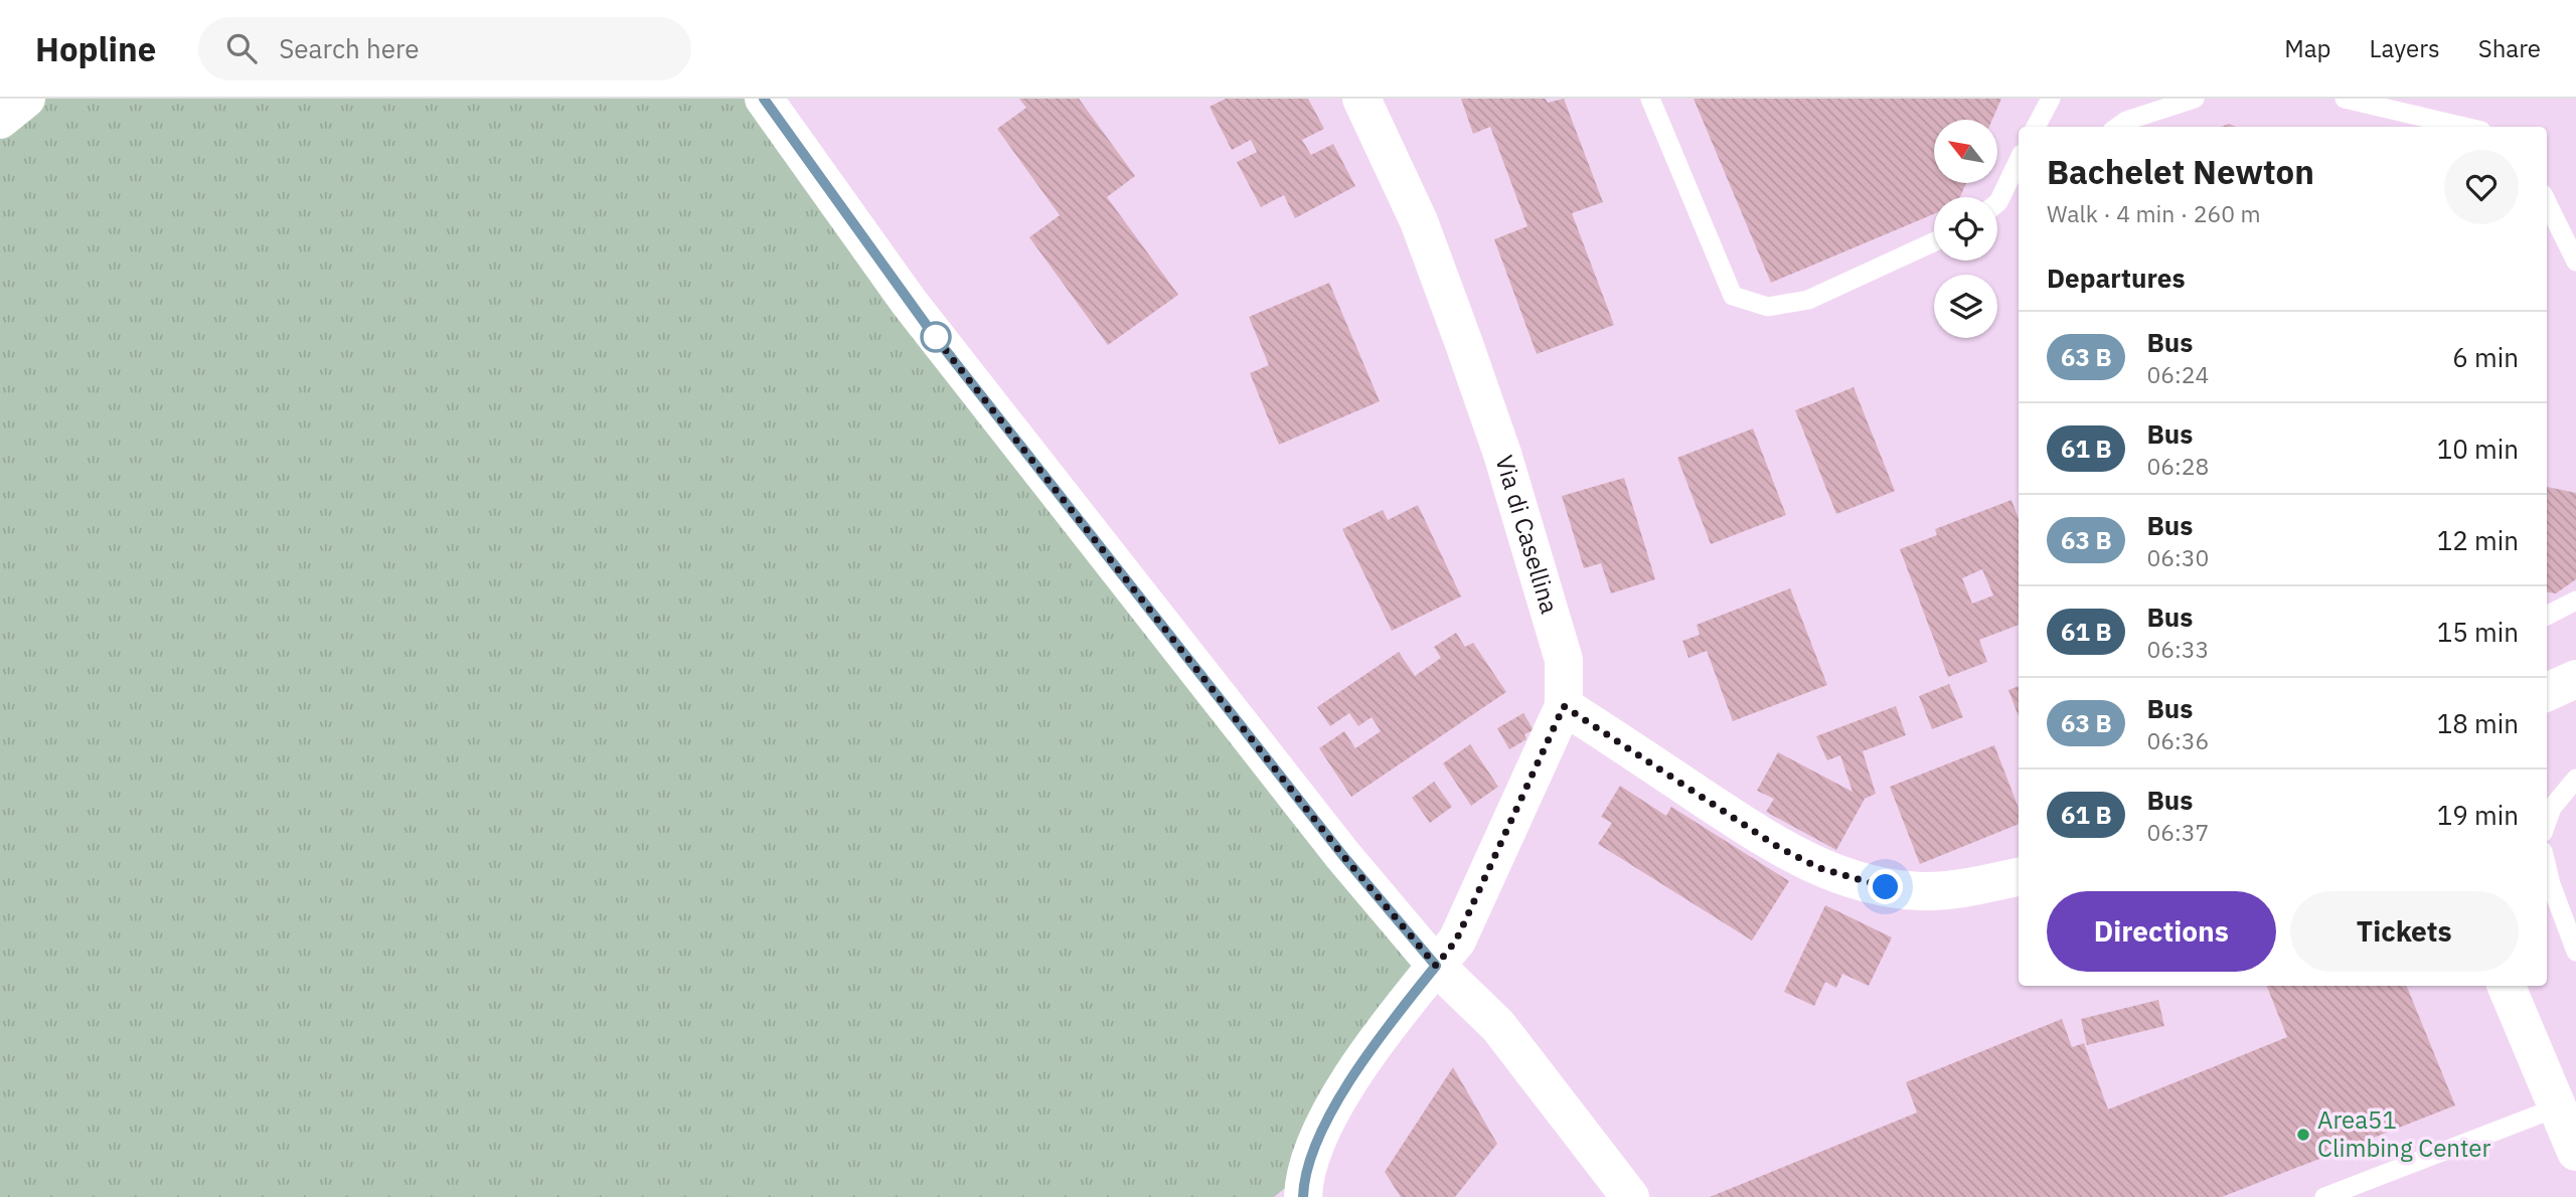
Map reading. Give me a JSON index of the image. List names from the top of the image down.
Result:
{
  "streets": {
    "street": ["Via di Casellina"]
  },
  "places": ["Area51 Climbing Center"],
  "north": "top left",
  "page": {
    "header": "Hopline",
    "search": "Search here",
    "nav": ["Map", "Layers", "Share"],
    "heading": [
      ["Bachelet Newton", "Walk · 4 min · 260 m"],
      "Departures"
    ],
    "list": [
      {
        "mark": "63 B",
        "name": "Bus",
        "note": "06:24",
        "value": "6 min"
      },
      {
        "mark": "61 B",
        "name": "Bus",
        "note": "06:28",
        "value": "10 min"
      },
      {
        "mark": "63 B",
        "name": "Bus",
        "note": "06:30",
        "value": "12 min"
      },
      {
        "mark": "61 B",
        "name": "Bus",
        "note": "06:33",
        "value": "15 min"
      },
      {
        "mark": "63 B",
        "name": "Bus",
        "note": "06:36",
        "value": "18 min"
      },
      {
        "mark": "61 B",
        "name": "Bus",
        "note": "06:37",
        "value": "19 min"
      }
    ],
    "buttons": ["Directions", "Tickets"]
  }
}
